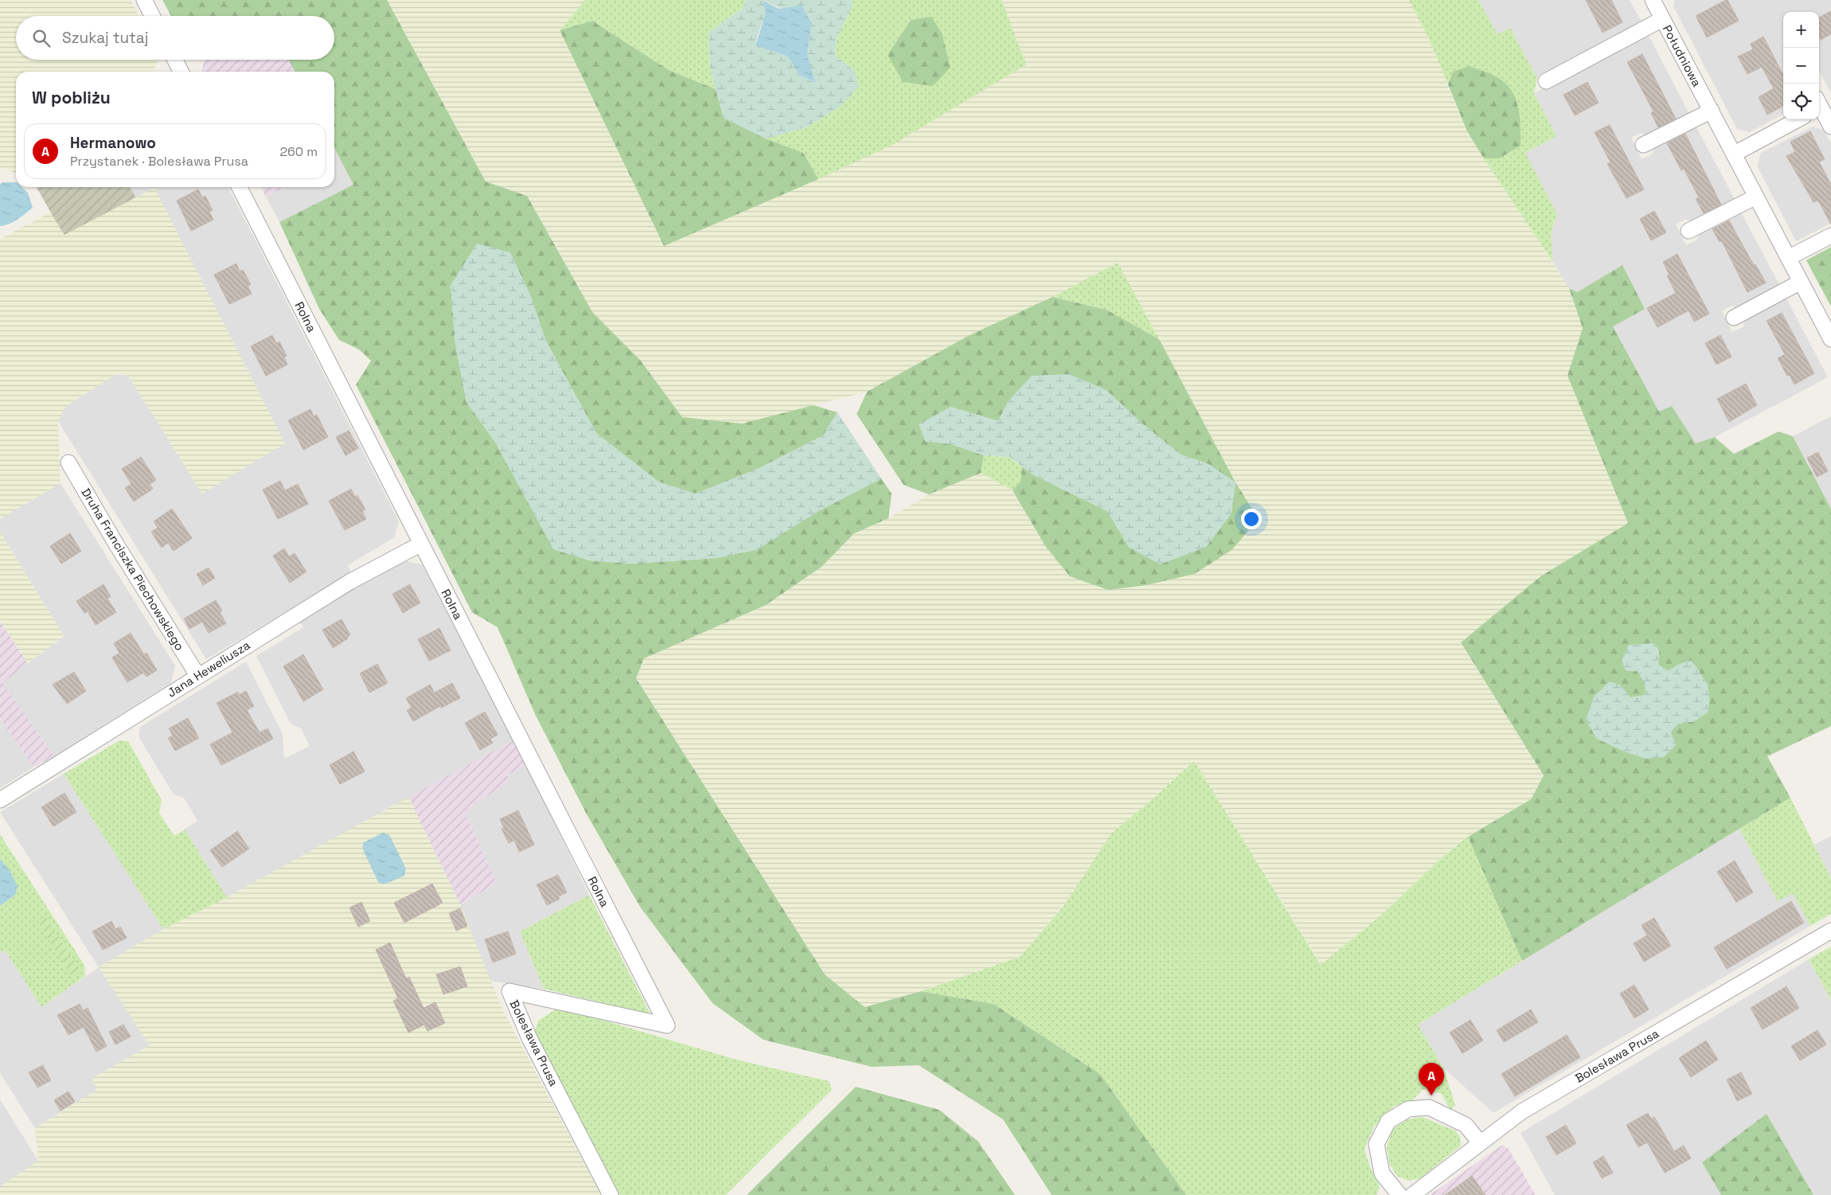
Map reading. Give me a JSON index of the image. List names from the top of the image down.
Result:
{
  "streets": {
    "street": [
      "Południowa",
      "Rolna",
      "Druha Franciszka Piechowskiego",
      "Jana Heweliusza",
      "Bolesława Prusa"
    ]
  },
  "crossings": [
    ["Rolna", "Jana Heweliusza"],
    ["Rolna", "Bolesława Prusa"],
    ["Druha Franciszka Piechowskiego", "Jana Heweliusza"]
  ],
  "page": {
    "map_buttons": ["+", "−"],
    "search": "Szukaj tutaj",
    "heading": "W pobliżu",
    "list": [
      {
        "mark": "A",
        "name": "Hermanowo",
        "note": "Przystanek · Bolesława Prusa",
        "value": "260 m"
      }
    ],
    "pins": "A"
  }
}
